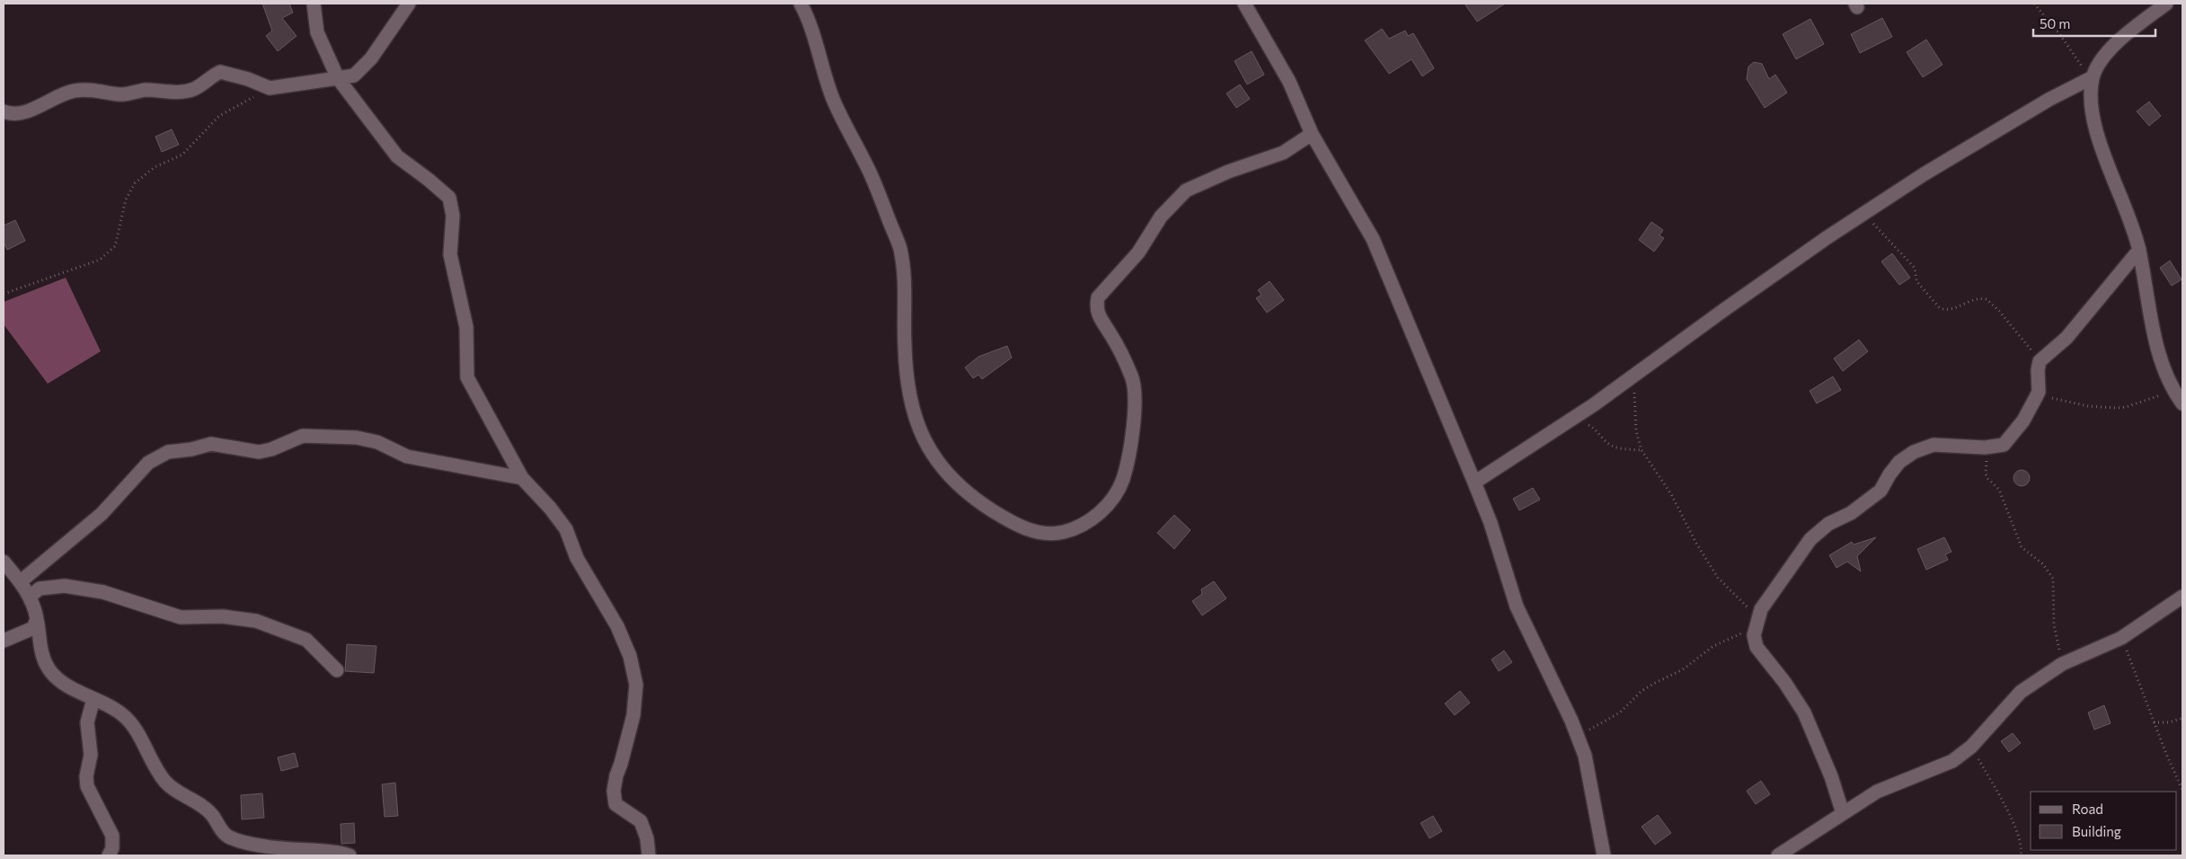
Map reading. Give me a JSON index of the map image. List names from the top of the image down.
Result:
{
  "legend": ["Road", "Building"],
  "scale_bar": "50 m"
}
